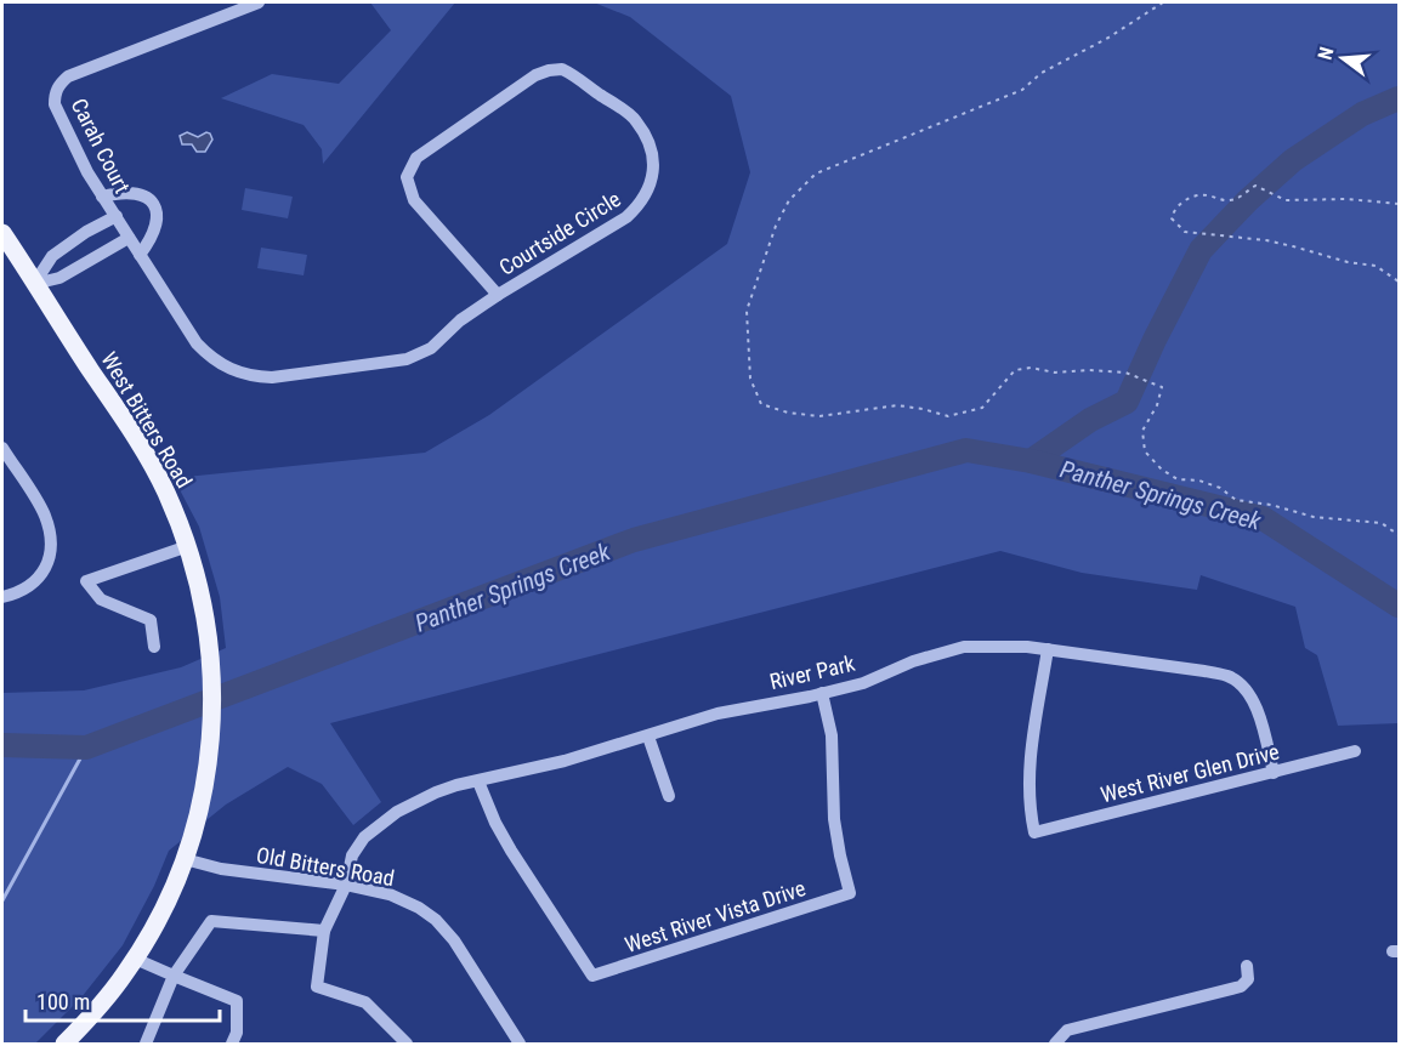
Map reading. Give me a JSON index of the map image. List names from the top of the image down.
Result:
{
  "streets": {
    "main road": ["West Bitters Road"],
    "street": [
      "Carah Court",
      "Courtside Circle",
      "River Park",
      "West River Glen Drive",
      "Old Bitters Road",
      "West River Vista Drive"
    ]
  },
  "crossings": [
    ["Carah Court", "Courtside Circle"],
    ["West Bitters Road", "Old Bitters Road"],
    ["River Park", "West River Glen Drive"],
    ["River Park", "Old Bitters Road"],
    ["River Park", "West River Vista Drive"]
  ],
  "water": ["Panther Springs Creek"],
  "scale_bar": "100 m",
  "north": "left"
}
